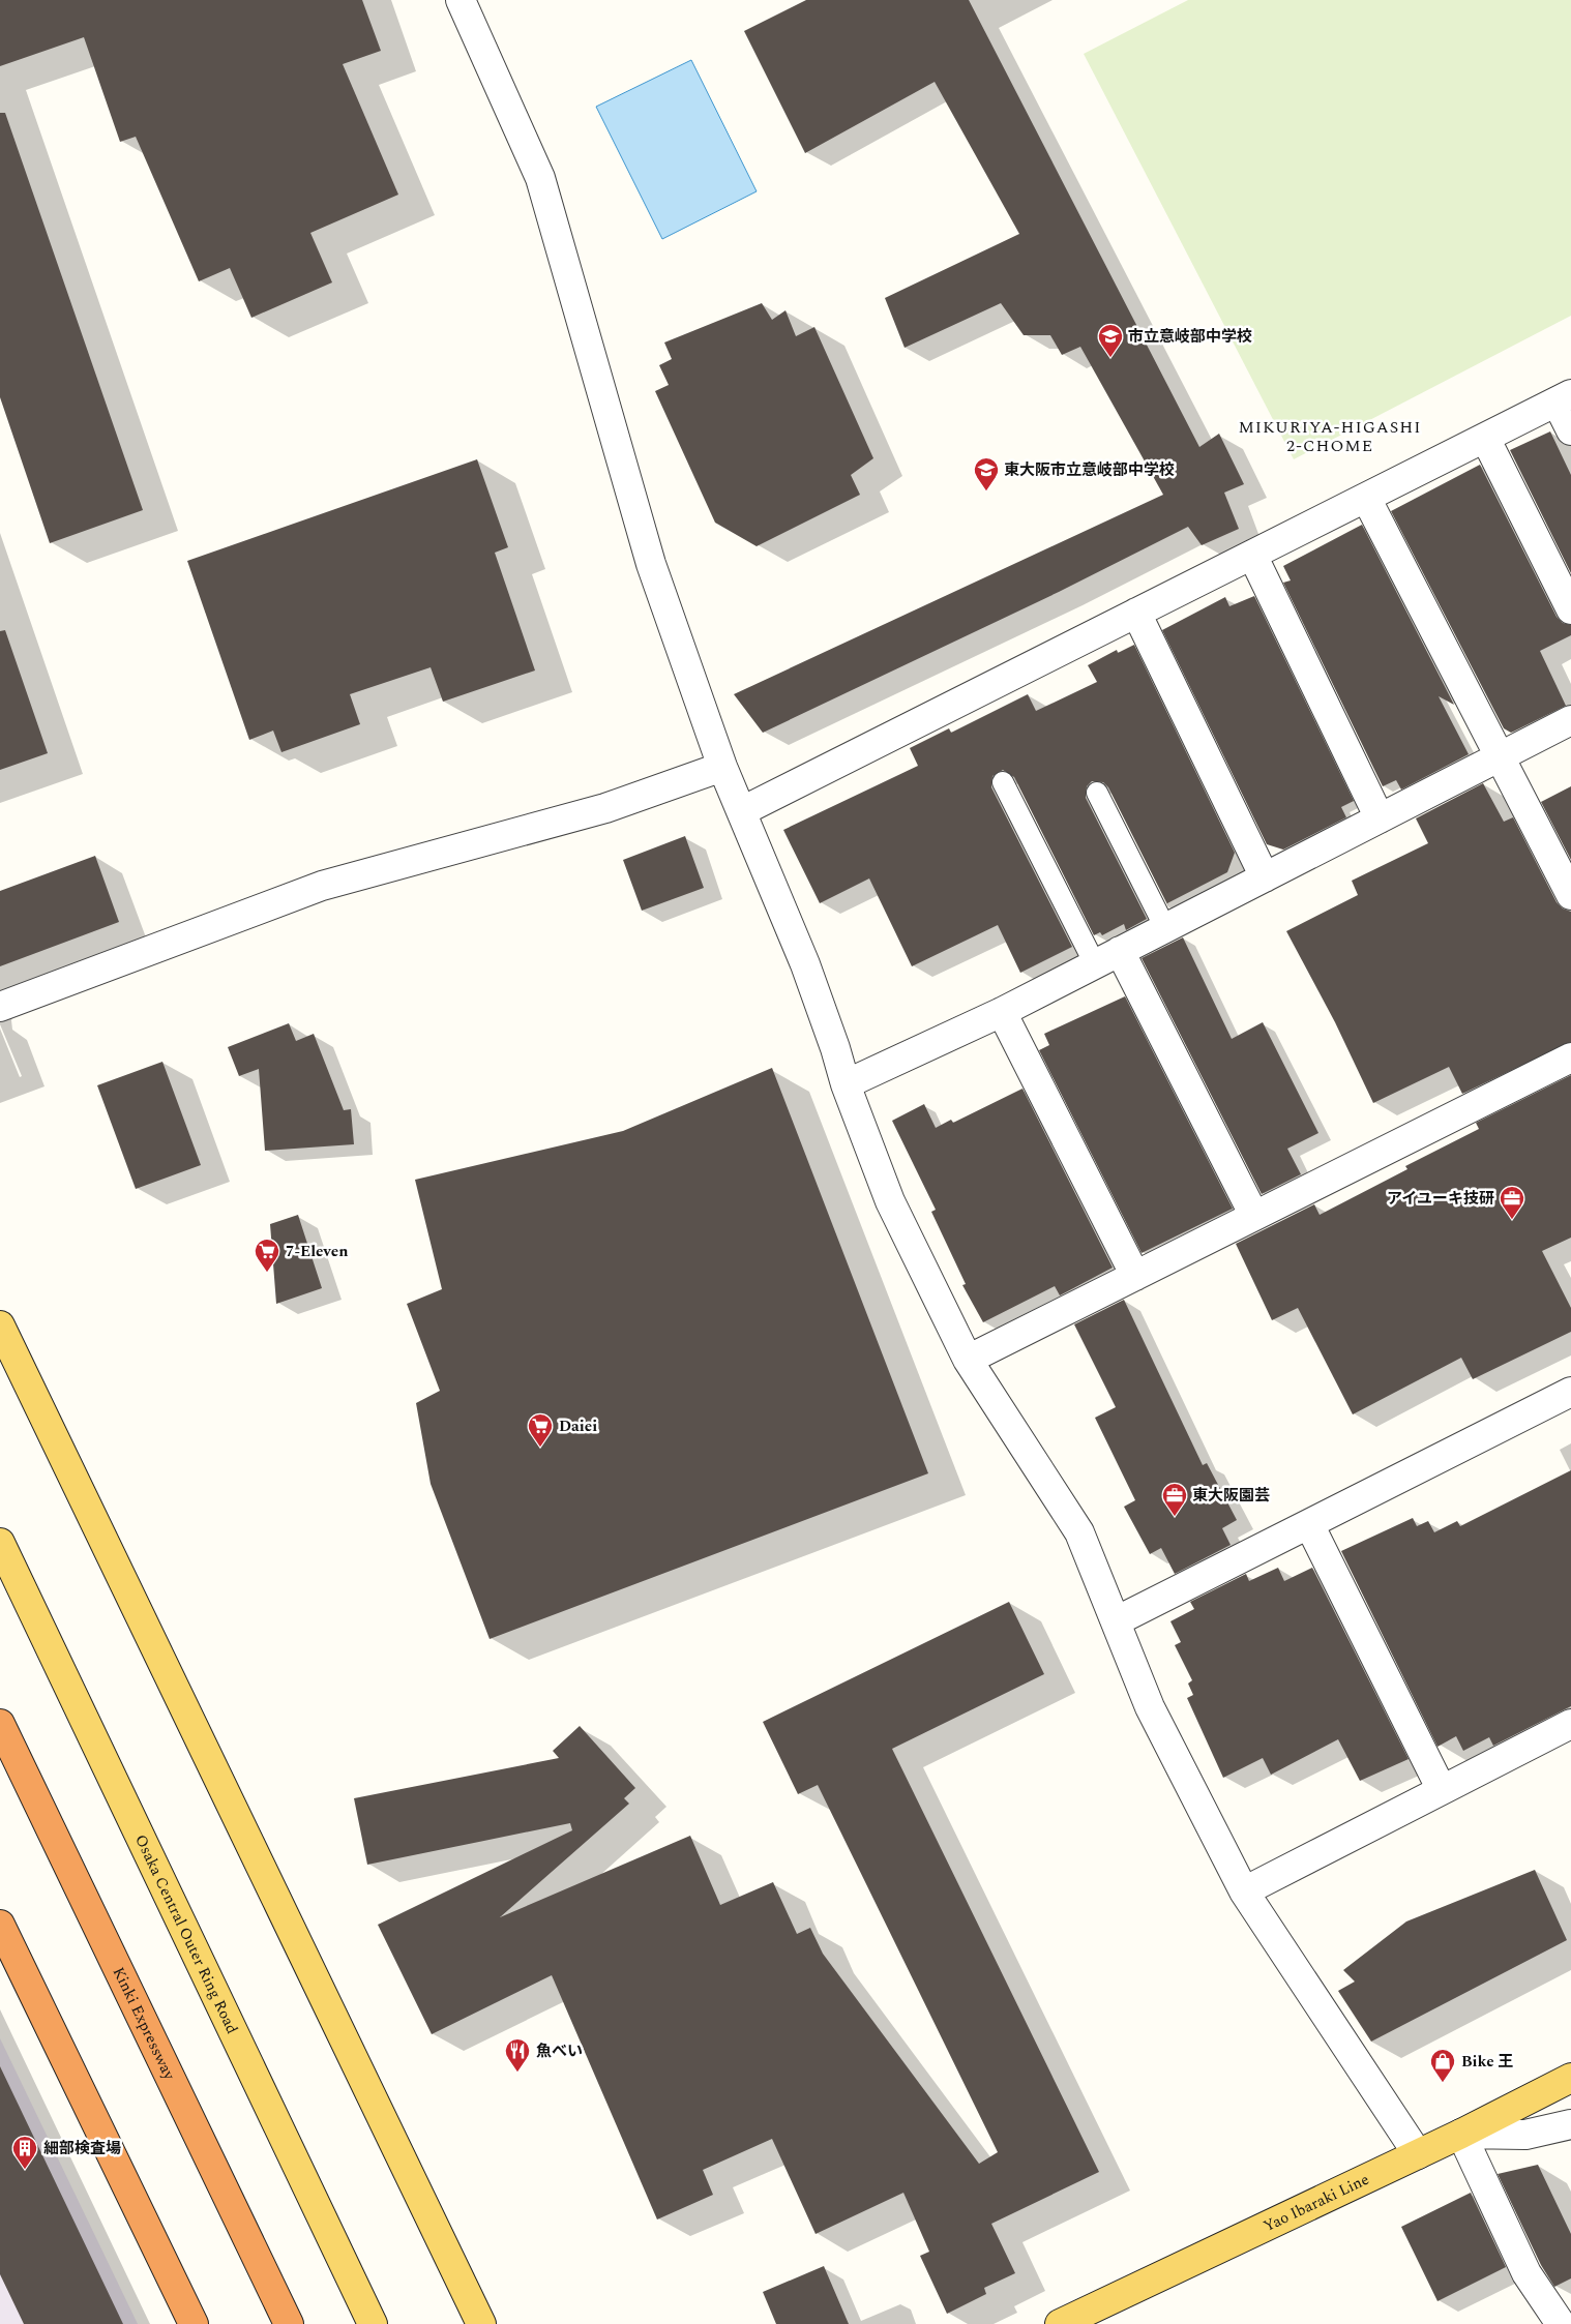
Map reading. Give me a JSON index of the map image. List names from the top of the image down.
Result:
{
  "streets": {
    "highway": ["Kinki Expressway"],
    "main road": ["Osaka Central Outer Ring Road", "Yao Ibaraki Line"]
  },
  "districts": ["MIKURIYA-HIGASHI 2-CHOME"],
  "places": {
    "school or university": ["市立意岐部中学校", "東大阪市立意岐部中学校"],
    "office": ["アイユーキ技研", "東大阪園芸"],
    "supermarket": ["7-Eleven", "Daiei"],
    "restaurant": ["魚べい"],
    "shop": ["Bike 王"],
    "building": ["細部検査場"]
  }
}
